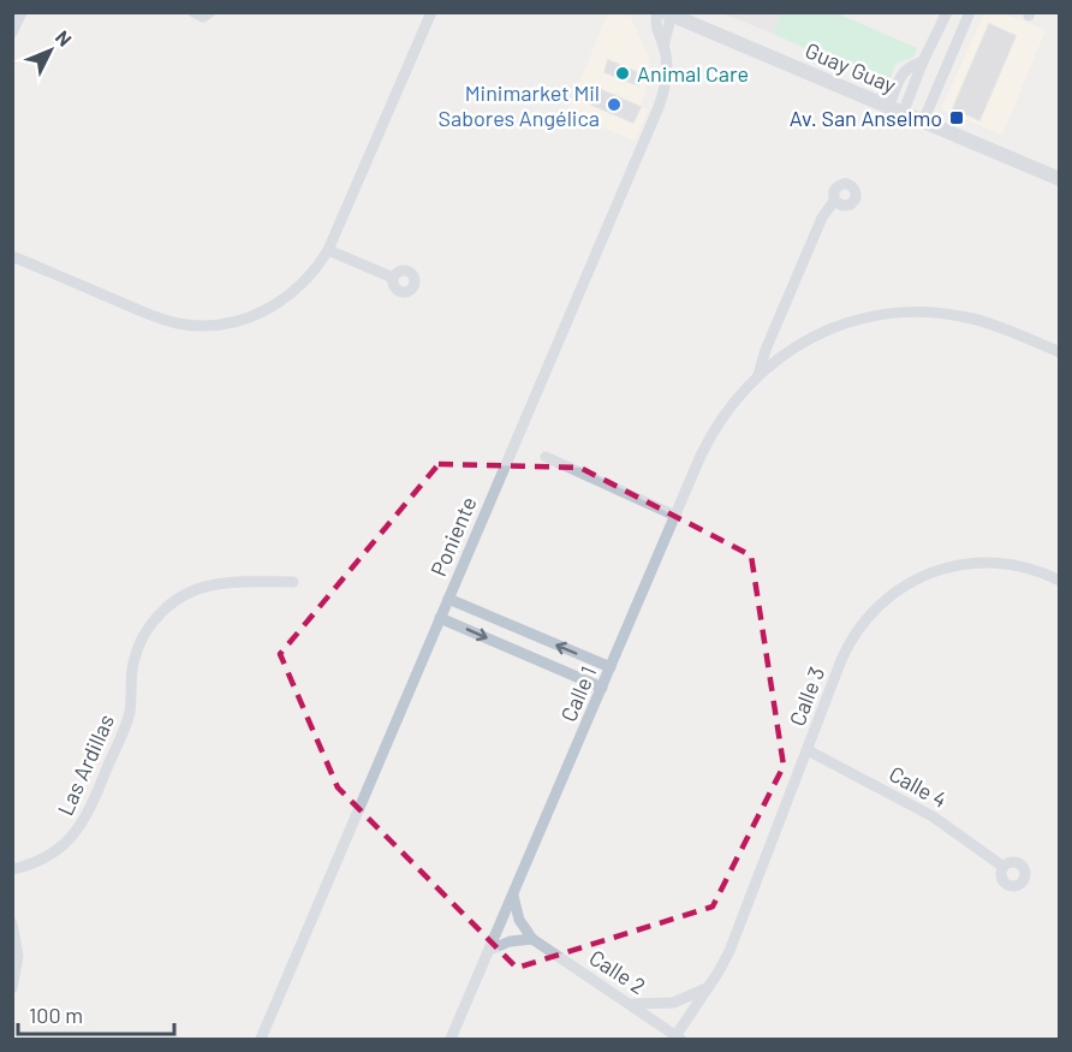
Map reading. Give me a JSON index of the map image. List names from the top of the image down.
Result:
{
  "streets": {
    "street": [
      "Guay Guay",
      "Poniente",
      "Calle 1",
      "Calle 3",
      "Las Ardillas",
      "Calle 4",
      "Calle 2"
    ]
  },
  "crossings": [
    ["Guay Guay", "Poniente"],
    ["Calle 1", "Calle 2"],
    ["Calle 3", "Calle 4"],
    ["Calle 3", "Calle 2"]
  ],
  "places": {
    "other": ["Animal Care", "Minimarket Mil Sabores Angélica"],
    "transit": ["Av. San Anselmo"]
  },
  "scale_bar": "100 m",
  "north": "top right"
}
